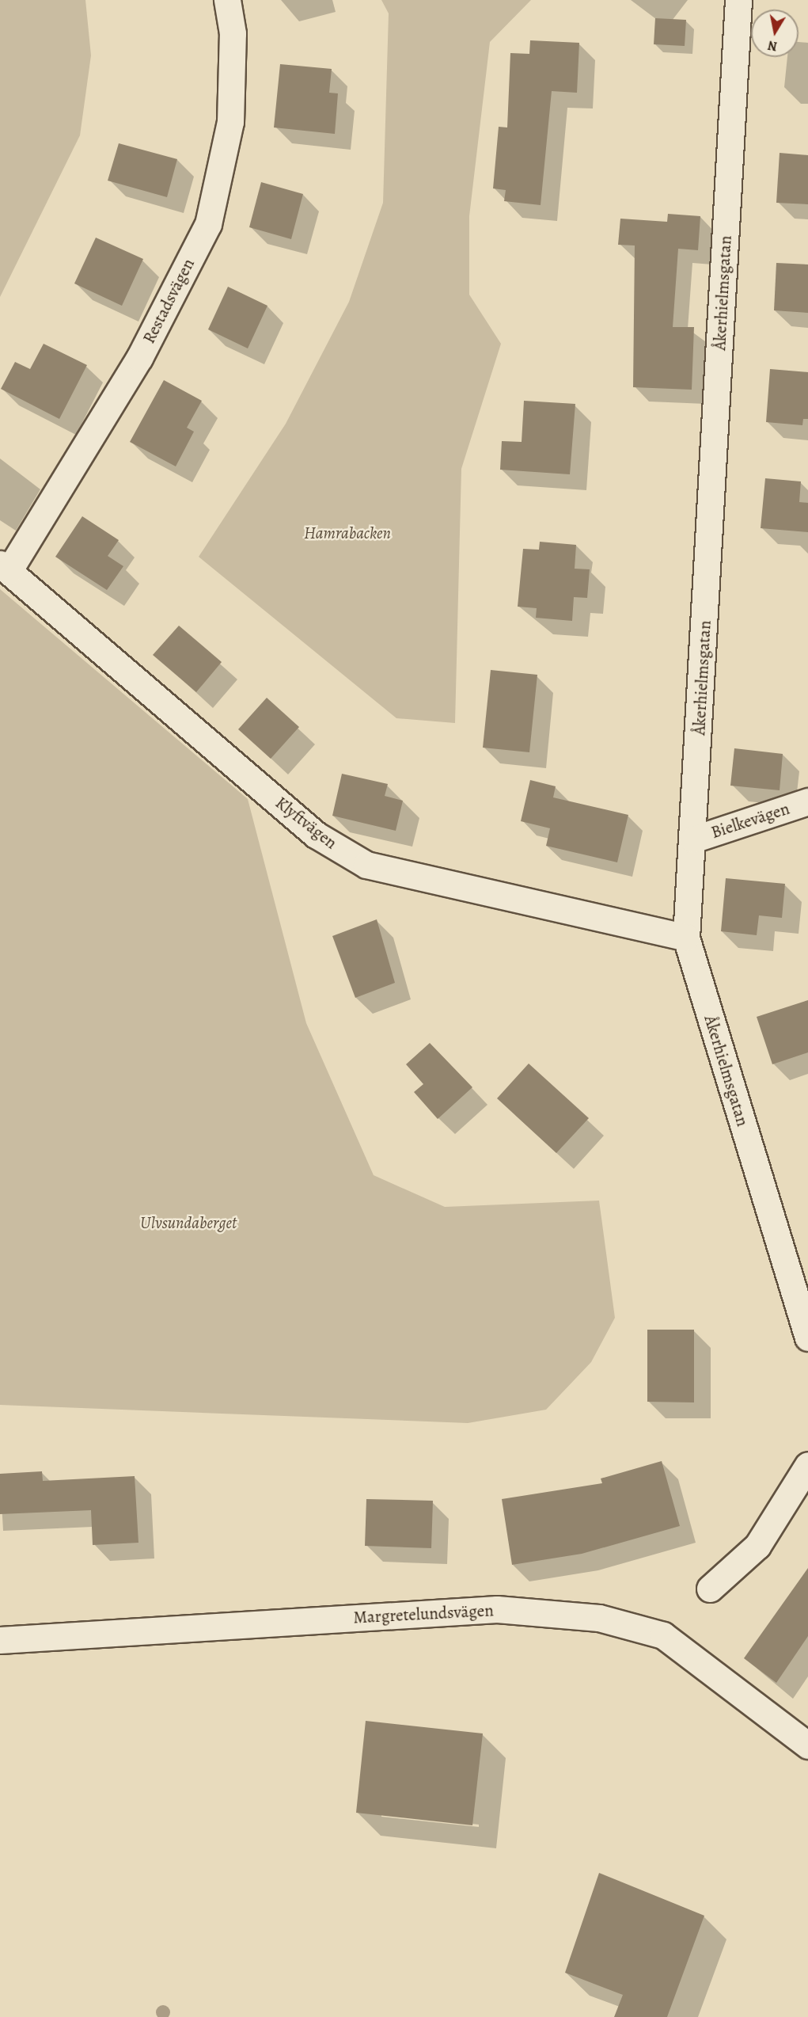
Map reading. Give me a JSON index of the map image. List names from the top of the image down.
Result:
{
  "streets": {
    "street": [
      "Åkerhielmsgatan",
      "Restadsvägen",
      "Bielkevägen",
      "Klyftvägen",
      "Margretelundsvägen"
    ]
  },
  "crossings": [
    ["Åkerhielmsgatan", "Bielkevägen"],
    ["Åkerhielmsgatan", "Klyftvägen"],
    ["Restadsvägen", "Klyftvägen"]
  ],
  "parks": ["Hamrabacken", "Ulvsundaberget"],
  "north": "bottom"
}
